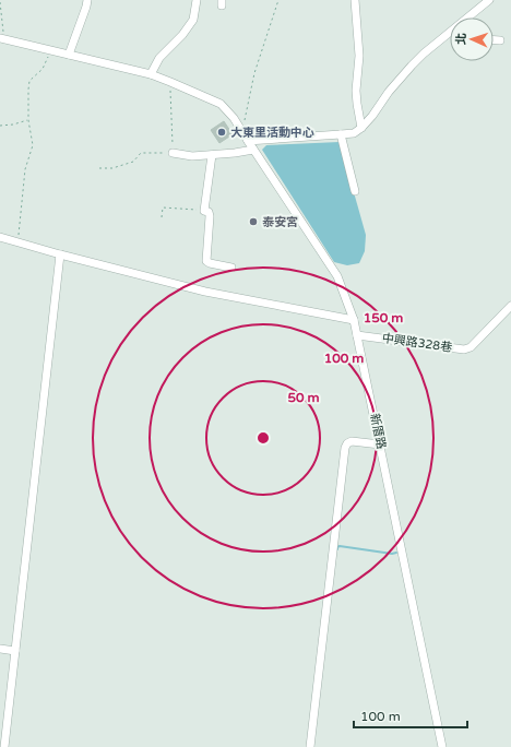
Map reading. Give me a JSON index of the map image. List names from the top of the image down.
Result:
{
  "streets": {
    "street": ["中興路328巷", "新厝路"]
  },
  "crossings": [
    ["中興路328巷", "新厝路"]
  ],
  "places": ["大東里活動中心", "泰安宮"],
  "scale_bar": "100 m",
  "north": "left",
  "rings": ["150 m", "100 m", "50 m"]
}
